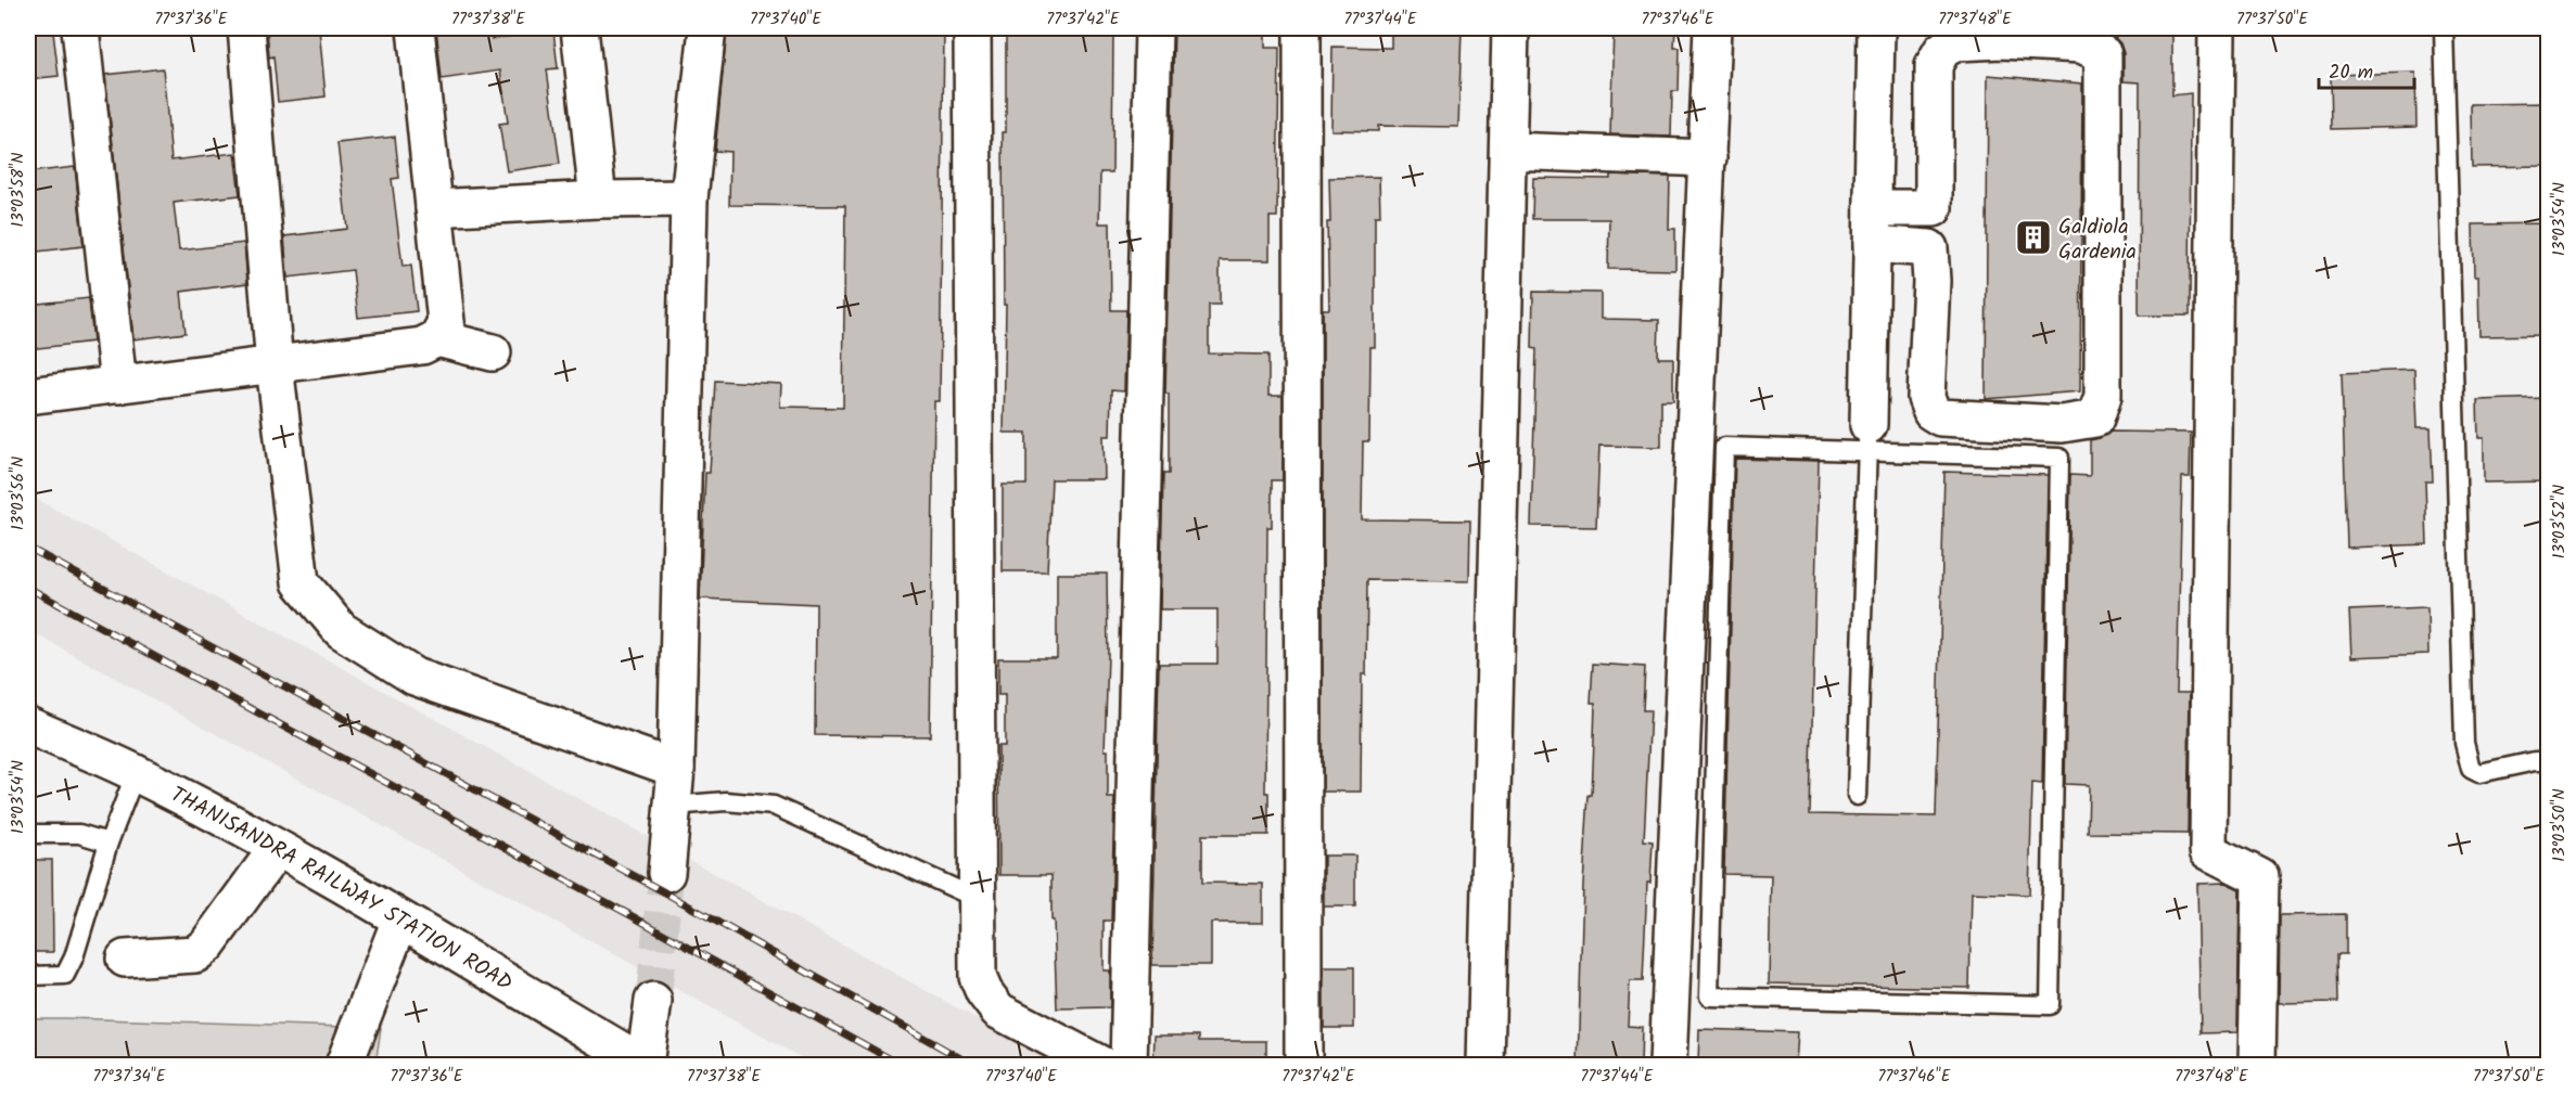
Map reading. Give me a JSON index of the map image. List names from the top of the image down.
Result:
{
  "streets": {
    "street": ["THANISANDRA RAILWAY STATION ROAD"]
  },
  "places": {
    "building": ["Galdiola Gardenia"]
  },
  "scale_bar": "20 m",
  "coordinates": [
    "77°37'36\"E",
    "77°37'38\"E",
    "77°37'40\"E",
    "77°37'42\"E",
    "77°37'44\"E",
    "77°37'46\"E",
    "77°37'48\"E",
    "77°37'50\"E",
    "13°03'58\"N",
    "13°03'54\"N",
    "13°03'56\"N",
    "13°03'52\"N",
    "13°03'50\"N",
    "77°37'34\"E"
  ]
}
